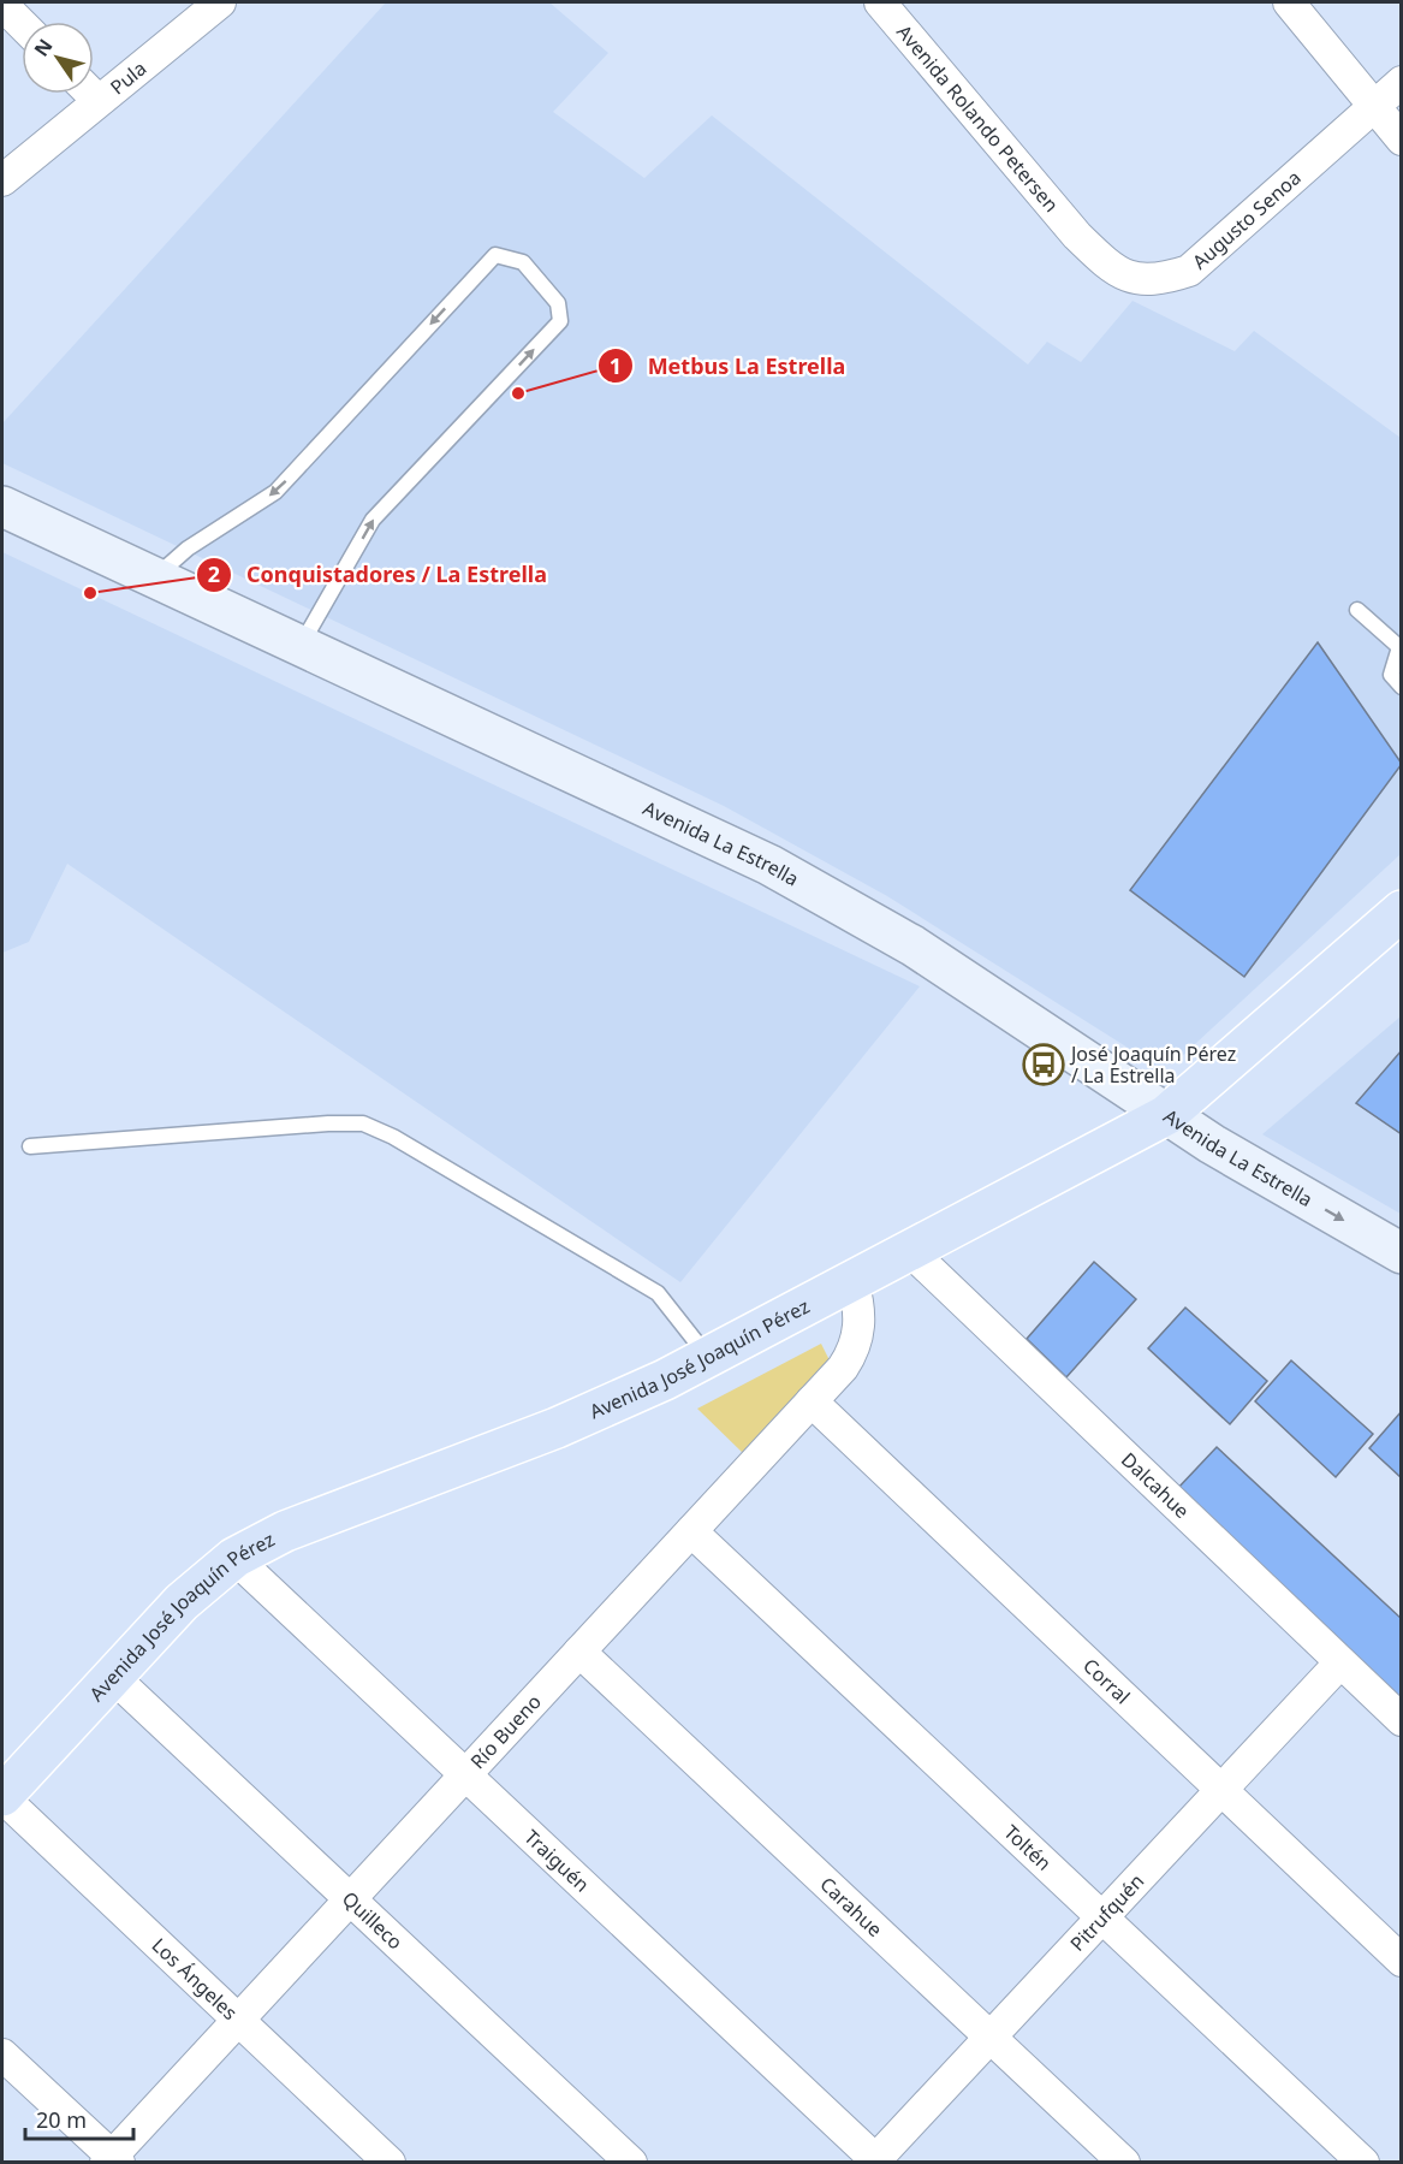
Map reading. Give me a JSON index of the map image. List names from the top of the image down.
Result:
{
  "streets": {
    "main road": ["Avenida La Estrella", "Avenida José Joaquín Pérez"],
    "street": [
      "Pula",
      "Avenida Rolando Petersen",
      "Augusto Senoa",
      "Dalcahue",
      "Corral",
      "Río Bueno",
      "Toltén",
      "Traiguén",
      "Carahue",
      "Pitrufquén",
      "Quilleco",
      "Los Ángeles"
    ]
  },
  "crossings": [
    ["Avenida Rolando Petersen", "Augusto Senoa"],
    ["Avenida La Estrella", "Avenida José Joaquín Pérez"],
    ["Avenida José Joaquín Pérez", "Dalcahue"],
    ["Avenida José Joaquín Pérez", "Río Bueno"],
    ["Avenida José Joaquín Pérez", "Traiguén"],
    ["Avenida José Joaquín Pérez", "Quilleco"],
    ["Avenida José Joaquín Pérez", "Los Ángeles"],
    ["Dalcahue", "Pitrufquén"],
    ["Corral", "Río Bueno"],
    ["Corral", "Pitrufquén"],
    ["Río Bueno", "Toltén"],
    ["Río Bueno", "Traiguén"],
    ["Río Bueno", "Carahue"],
    ["Río Bueno", "Quilleco"],
    ["Río Bueno", "Los Ángeles"],
    ["Toltén", "Pitrufquén"],
    ["Traiguén", "Pitrufquén"],
    ["Carahue", "Pitrufquén"]
  ],
  "places": {
    "other": ["Metbus La Estrella", "Conquistadores / La Estrella"],
    "bus stop": ["José Joaquín Pérez / La Estrella"]
  },
  "scale_bar": "20 m",
  "north": "top left"
}
